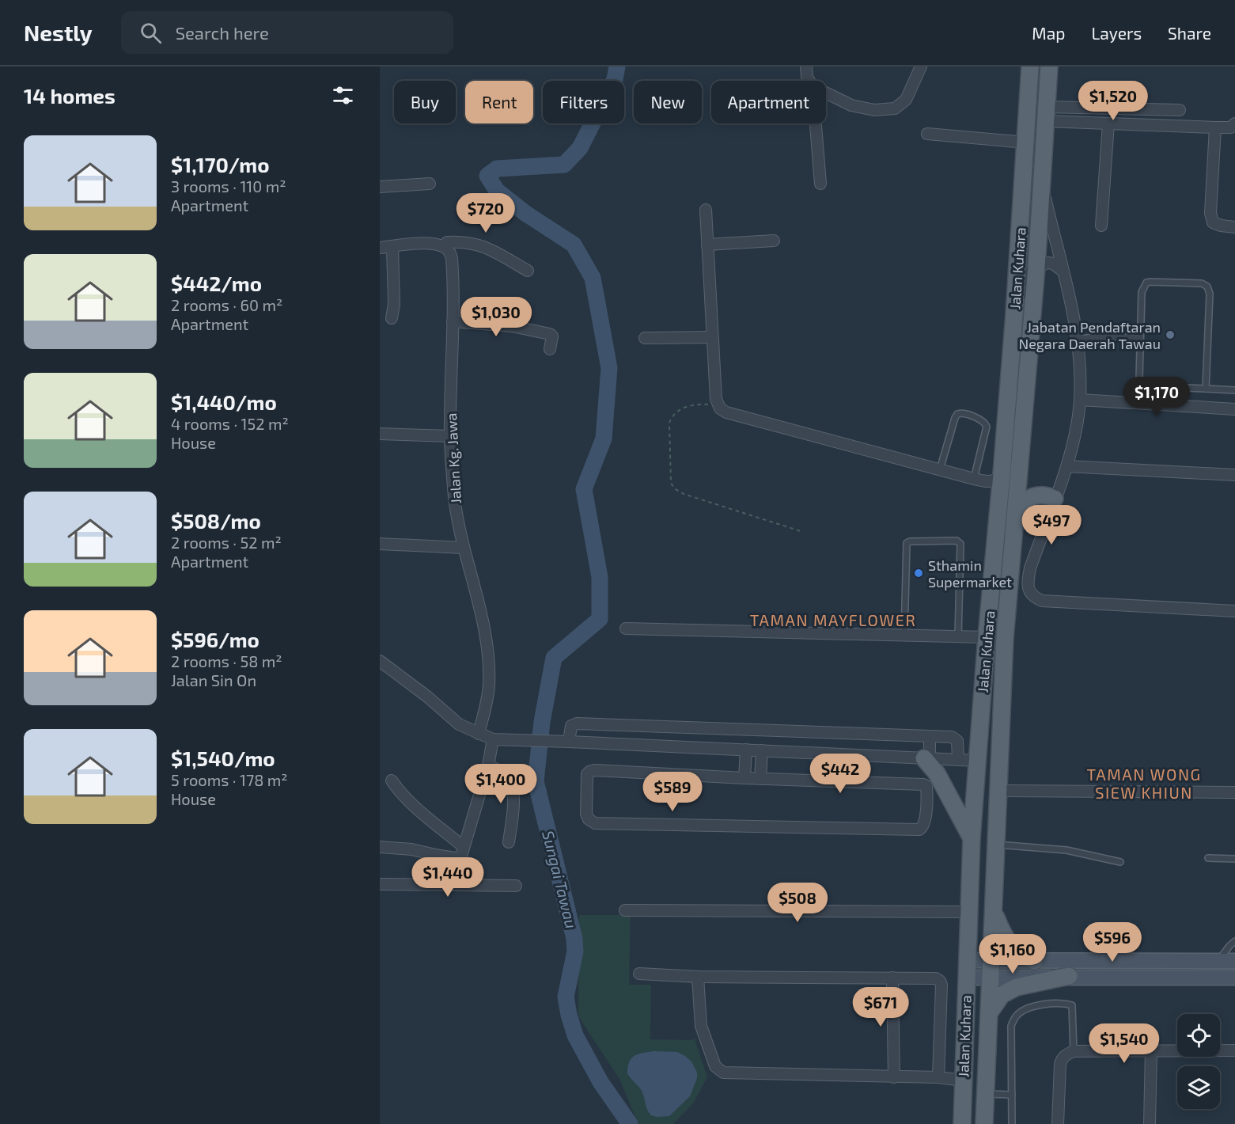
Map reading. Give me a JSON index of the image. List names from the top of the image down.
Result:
{
  "streets": {
    "main road": ["Jalan Kuhara"],
    "street": ["Jalan Kg. Jawa"]
  },
  "districts": ["TAMAN MAYFLOWER", "TAMAN WONG SIEW KHIUN"],
  "water": ["Sungai Tawau"],
  "places": ["Jabatan Pendaftaran Negara Daerah Tawau", "Sthamin Supermarket"],
  "page": {
    "header": "Nestly",
    "search": "Search here",
    "nav": ["Map", "Layers", "Share"],
    "heading": "14 homes",
    "price": [
      "$1,520",
      "$720",
      "$1,030",
      "$1,170",
      "$497",
      "$442",
      "$1,400",
      "$589",
      "$1,440",
      "$508",
      "$596",
      "$1,160",
      "$671",
      "$1,540"
    ],
    "chip": [
      "Buy",
      "Rent",
      "Filters",
      "New",
      "Apartment"
    ],
    "list": [
      {
        "name": "$1,170/mo",
        "note": "3 rooms · 110 m² · Apartment"
      },
      {
        "name": "$442/mo",
        "note": "2 rooms · 60 m² · Apartment"
      },
      {
        "name": "$1,440/mo",
        "note": "4 rooms · 152 m² · House"
      },
      {
        "name": "$508/mo",
        "note": "2 rooms · 52 m² · Apartment"
      },
      {
        "name": "$596/mo",
        "note": "2 rooms · 58 m² · Jalan Sin On"
      },
      {
        "name": "$1,540/mo",
        "note": "5 rooms · 178 m² · House"
      }
    ]
  }
}
